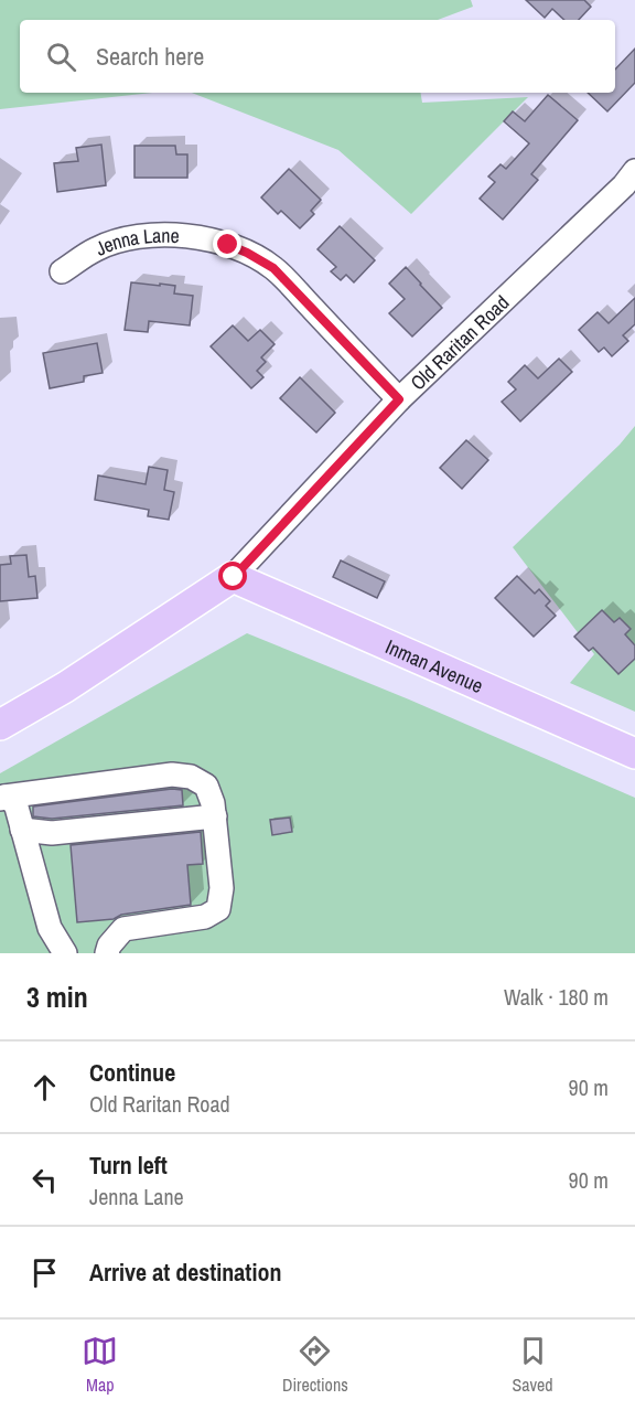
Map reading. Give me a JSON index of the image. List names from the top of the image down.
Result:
{
  "streets": {
    "main road": ["Old Raritan Road", "Inman Avenue"],
    "street": ["Jenna Lane"]
  },
  "crossings": [
    ["Jenna Lane", "Old Raritan Road"],
    ["Old Raritan Road", "Inman Avenue"]
  ],
  "page": {
    "search": "Search here",
    "heading": ["3 min", "Walk · 180 m"],
    "list": [
      ["Continue", "Old Raritan Road", "90 m"],
      ["Turn left", "Jenna Lane", "90 m"],
      "Arrive at destination"
    ],
    "nav": ["Map", "Directions", "Saved"]
  }
}
